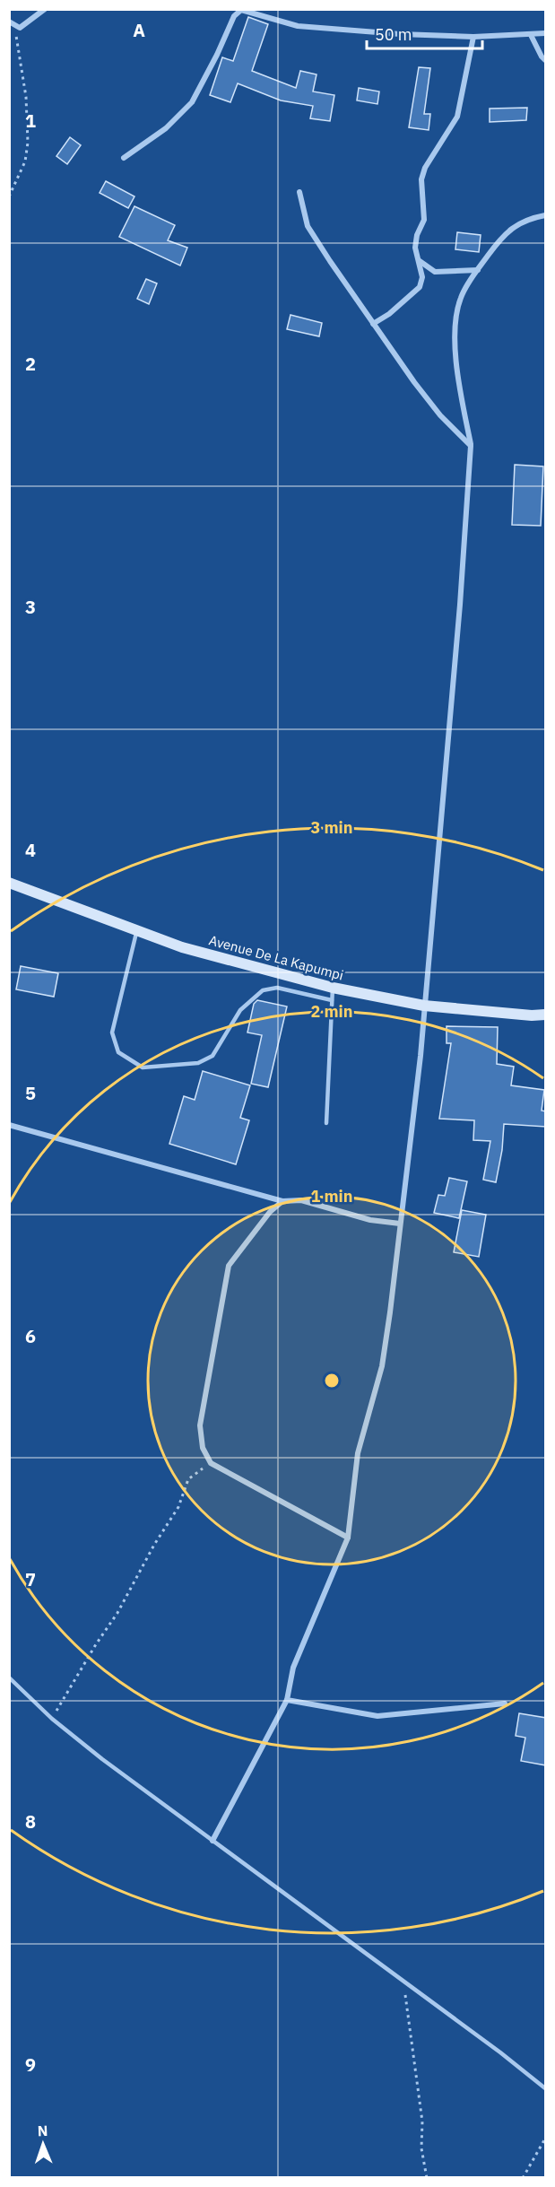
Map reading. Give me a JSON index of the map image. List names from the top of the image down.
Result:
{
  "streets": {
    "main road": ["Avenue De La Kapumpi"]
  },
  "scale_bar": "50 m",
  "north": "top",
  "grid": {
    "columns": ["A"],
    "rows": [
      "1",
      "2",
      "3",
      "4",
      "5",
      "6",
      "7",
      "8",
      "9"
    ]
  },
  "rings": ["3 min", "2 min", "1 min"]
}
